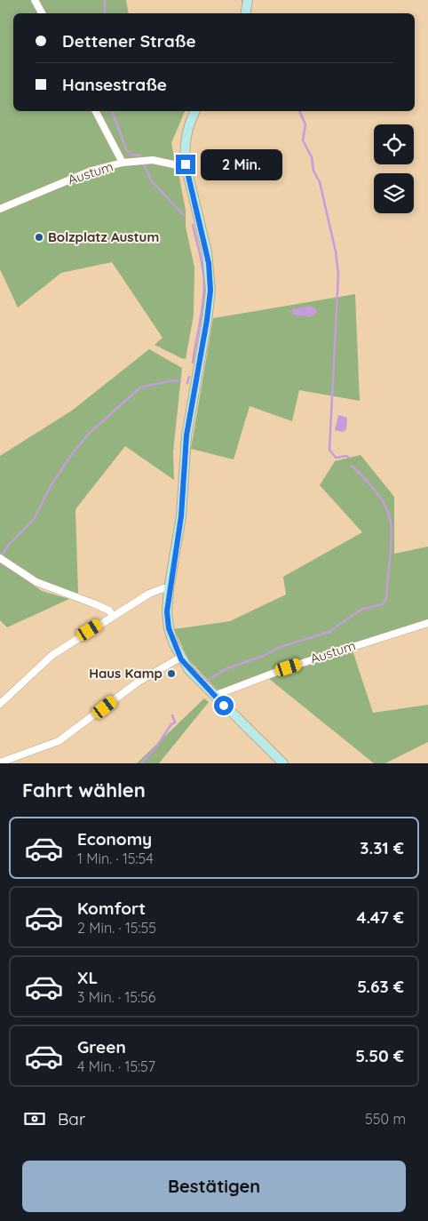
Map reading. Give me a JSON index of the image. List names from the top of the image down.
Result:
{
  "streets": {
    "street": ["Austum"]
  },
  "places": ["Bolzplatz Austum", "Haus Kamp"],
  "page": {
    "banner": ["Dettener Straße", "Hansestraße"],
    "bubble": "2 Min.",
    "heading": "Fahrt wählen",
    "list": [
      {
        "name": "Economy",
        "note": "1 Min. · 15:54",
        "value": "3.31 €"
      },
      {
        "name": "Komfort",
        "note": "2 Min. · 15:55",
        "value": "4.47 €"
      },
      {
        "name": "XL",
        "note": "3 Min. · 15:56",
        "value": "5.63 €"
      },
      {
        "name": "Green",
        "note": "4 Min. · 15:57",
        "value": "5.50 €"
      }
    ],
    "pay": ["Bar", "550 m"],
    "buttons": "Bestätigen"
  }
}
